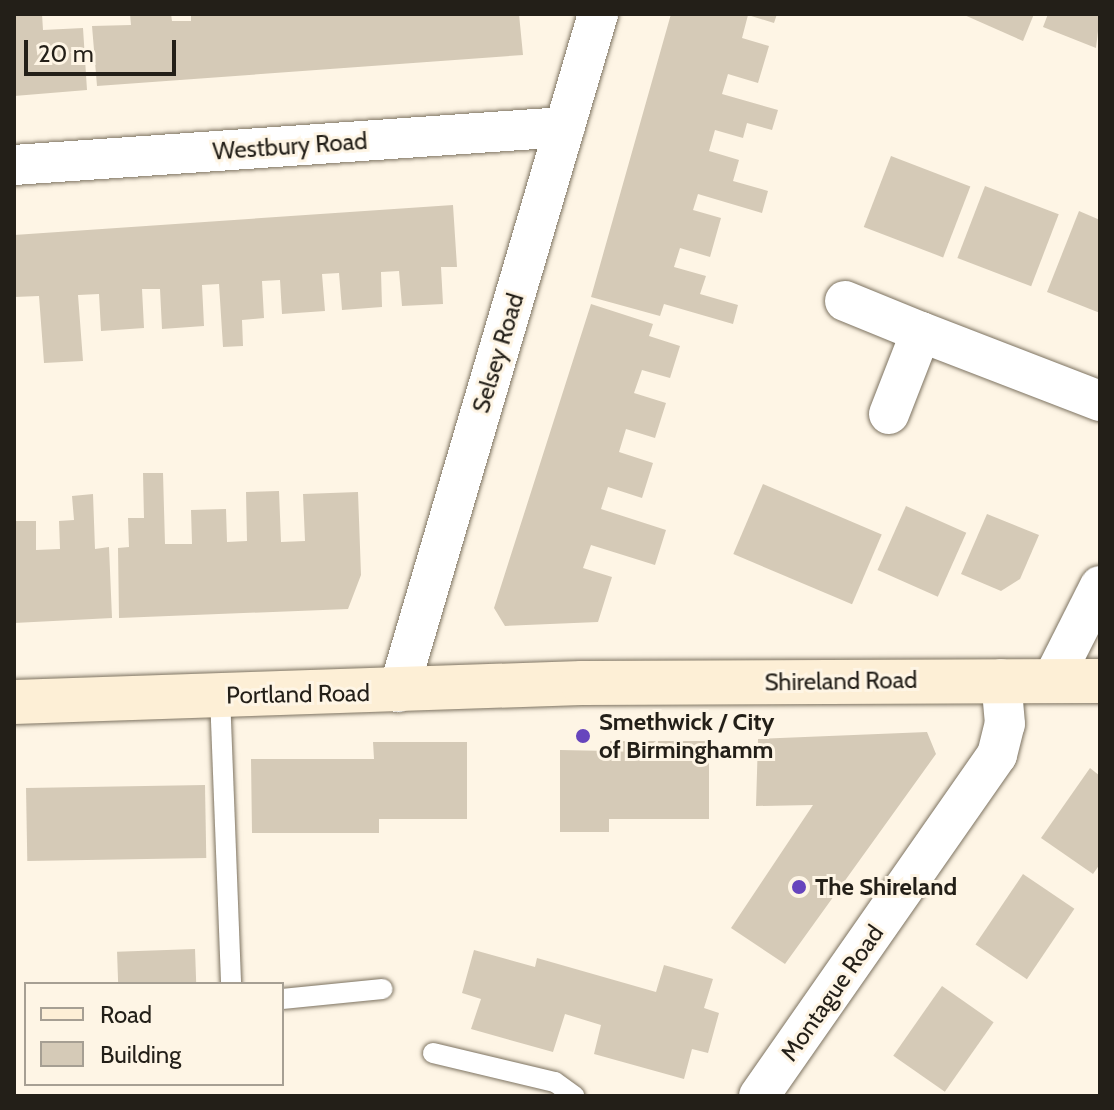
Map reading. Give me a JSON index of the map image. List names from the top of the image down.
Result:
{
  "streets": {
    "main road": ["Shireland Road", "Portland Road"],
    "street": ["Westbury Road", "Selsey Road", "Montague Road"]
  },
  "crossings": [
    ["Westbury Road", "Selsey Road"],
    ["Selsey Road", "Portland Road"],
    ["Shireland Road", "Portland Road"],
    ["Shireland Road", "Montague Road"]
  ],
  "places": ["Smethwick / City of Birminghamm", "The Shireland"],
  "legend": ["Road", "Building"],
  "scale_bar": "20 m"
}
